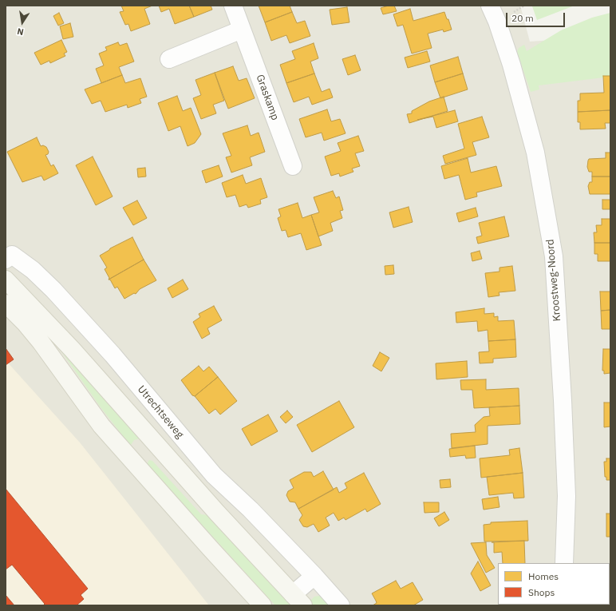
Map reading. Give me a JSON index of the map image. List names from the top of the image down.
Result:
{
  "streets": {
    "street": ["Graskamp", "Kroostweg-Noord", "Utrechtseweg"]
  },
  "legend": ["Homes", "Shops"],
  "scale_bar": "20 m",
  "north": "bottom"
}
